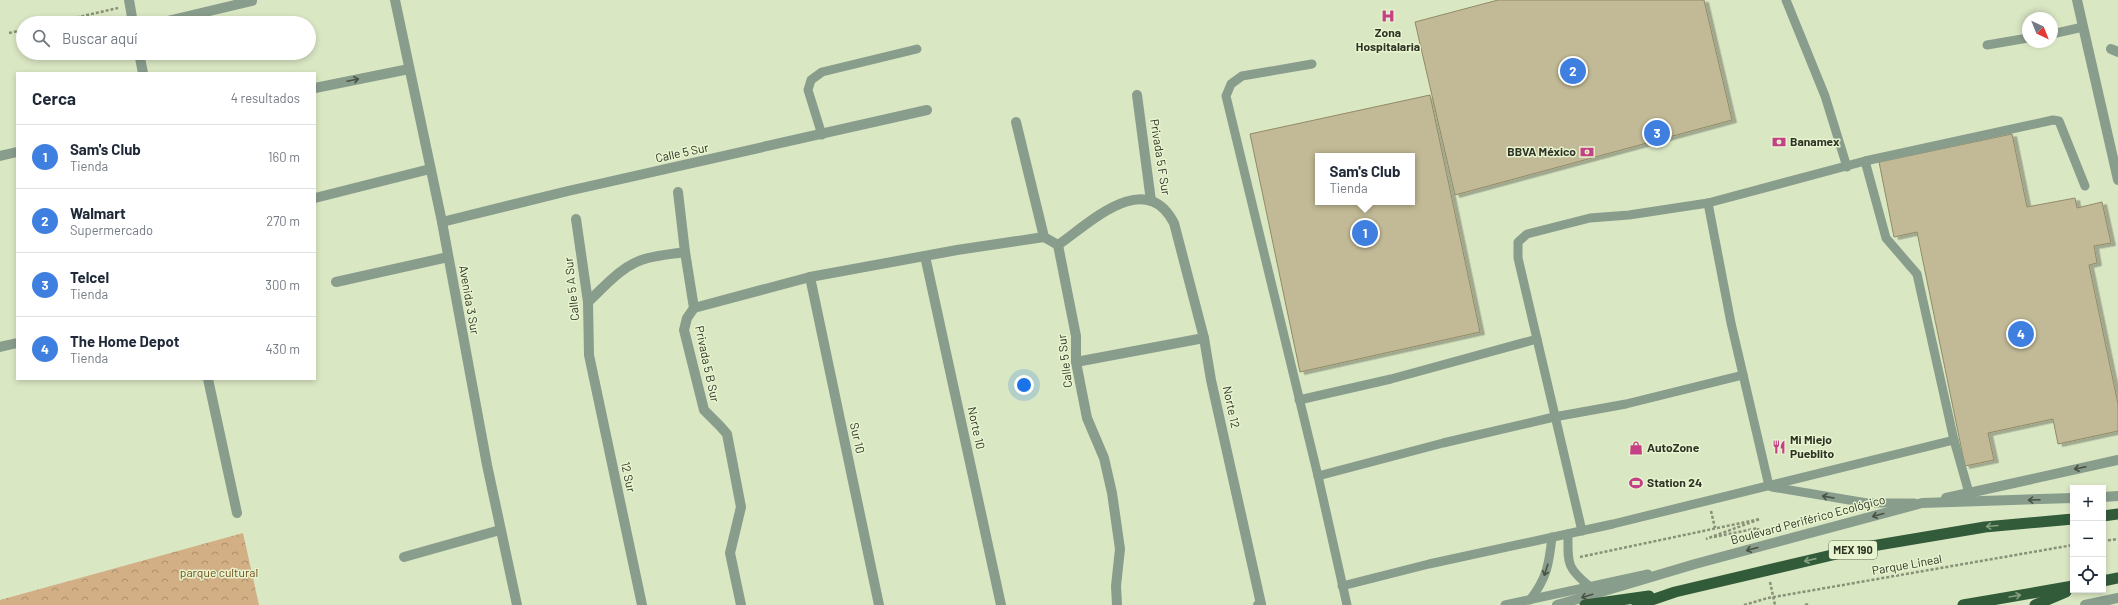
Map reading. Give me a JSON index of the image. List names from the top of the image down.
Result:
{
  "streets": {
    "highway": ["MEX 190"],
    "street": [
      "Calle 5 Sur",
      "Privada 5 F Sur",
      "Calle 5 A Sur",
      "Avenida 3 Sur",
      "Privada 5 B Sur",
      "Norte 12",
      "Norte 10",
      "Sur 10",
      "12 Sur",
      "Boulevard Periférico Ecológico"
    ],
    "path": ["Parque Lineal"]
  },
  "crossings": [
    ["Calle 5 Sur", "Avenida 3 Sur"],
    ["Privada 5 F Sur", "Norte 12"],
    ["Calle 5 A Sur", "12 Sur"]
  ],
  "one_way": ["Boulevard Periférico Ecológico"],
  "parks": ["parque cultural"],
  "places": {
    "hospital": ["Zona Hospitalaria"],
    "bank": ["Banamex", "BBVA México"],
    "restaurant": ["Mi Miejo Pueblito"],
    "shop": ["AutoZone"],
    "sports": ["Station 24"]
  },
  "north": "bottom right",
  "page": {
    "search": "Buscar aquí",
    "pins": [
      "2",
      "3",
      "1",
      "4"
    ],
    "heading": ["Cerca", "4 resultados"],
    "list": [
      {
        "mark": "1",
        "name": "Sam's Club",
        "note": "Tienda",
        "value": "160 m"
      },
      {
        "mark": "2",
        "name": "Walmart",
        "note": "Supermercado",
        "value": "270 m"
      },
      {
        "mark": "3",
        "name": "Telcel",
        "note": "Tienda",
        "value": "300 m"
      },
      {
        "mark": "4",
        "name": "The Home Depot",
        "note": "Tienda",
        "value": "430 m"
      }
    ],
    "popup": ["Sam's Club", "Tienda"],
    "map_buttons": ["+", "−"]
  }
}
